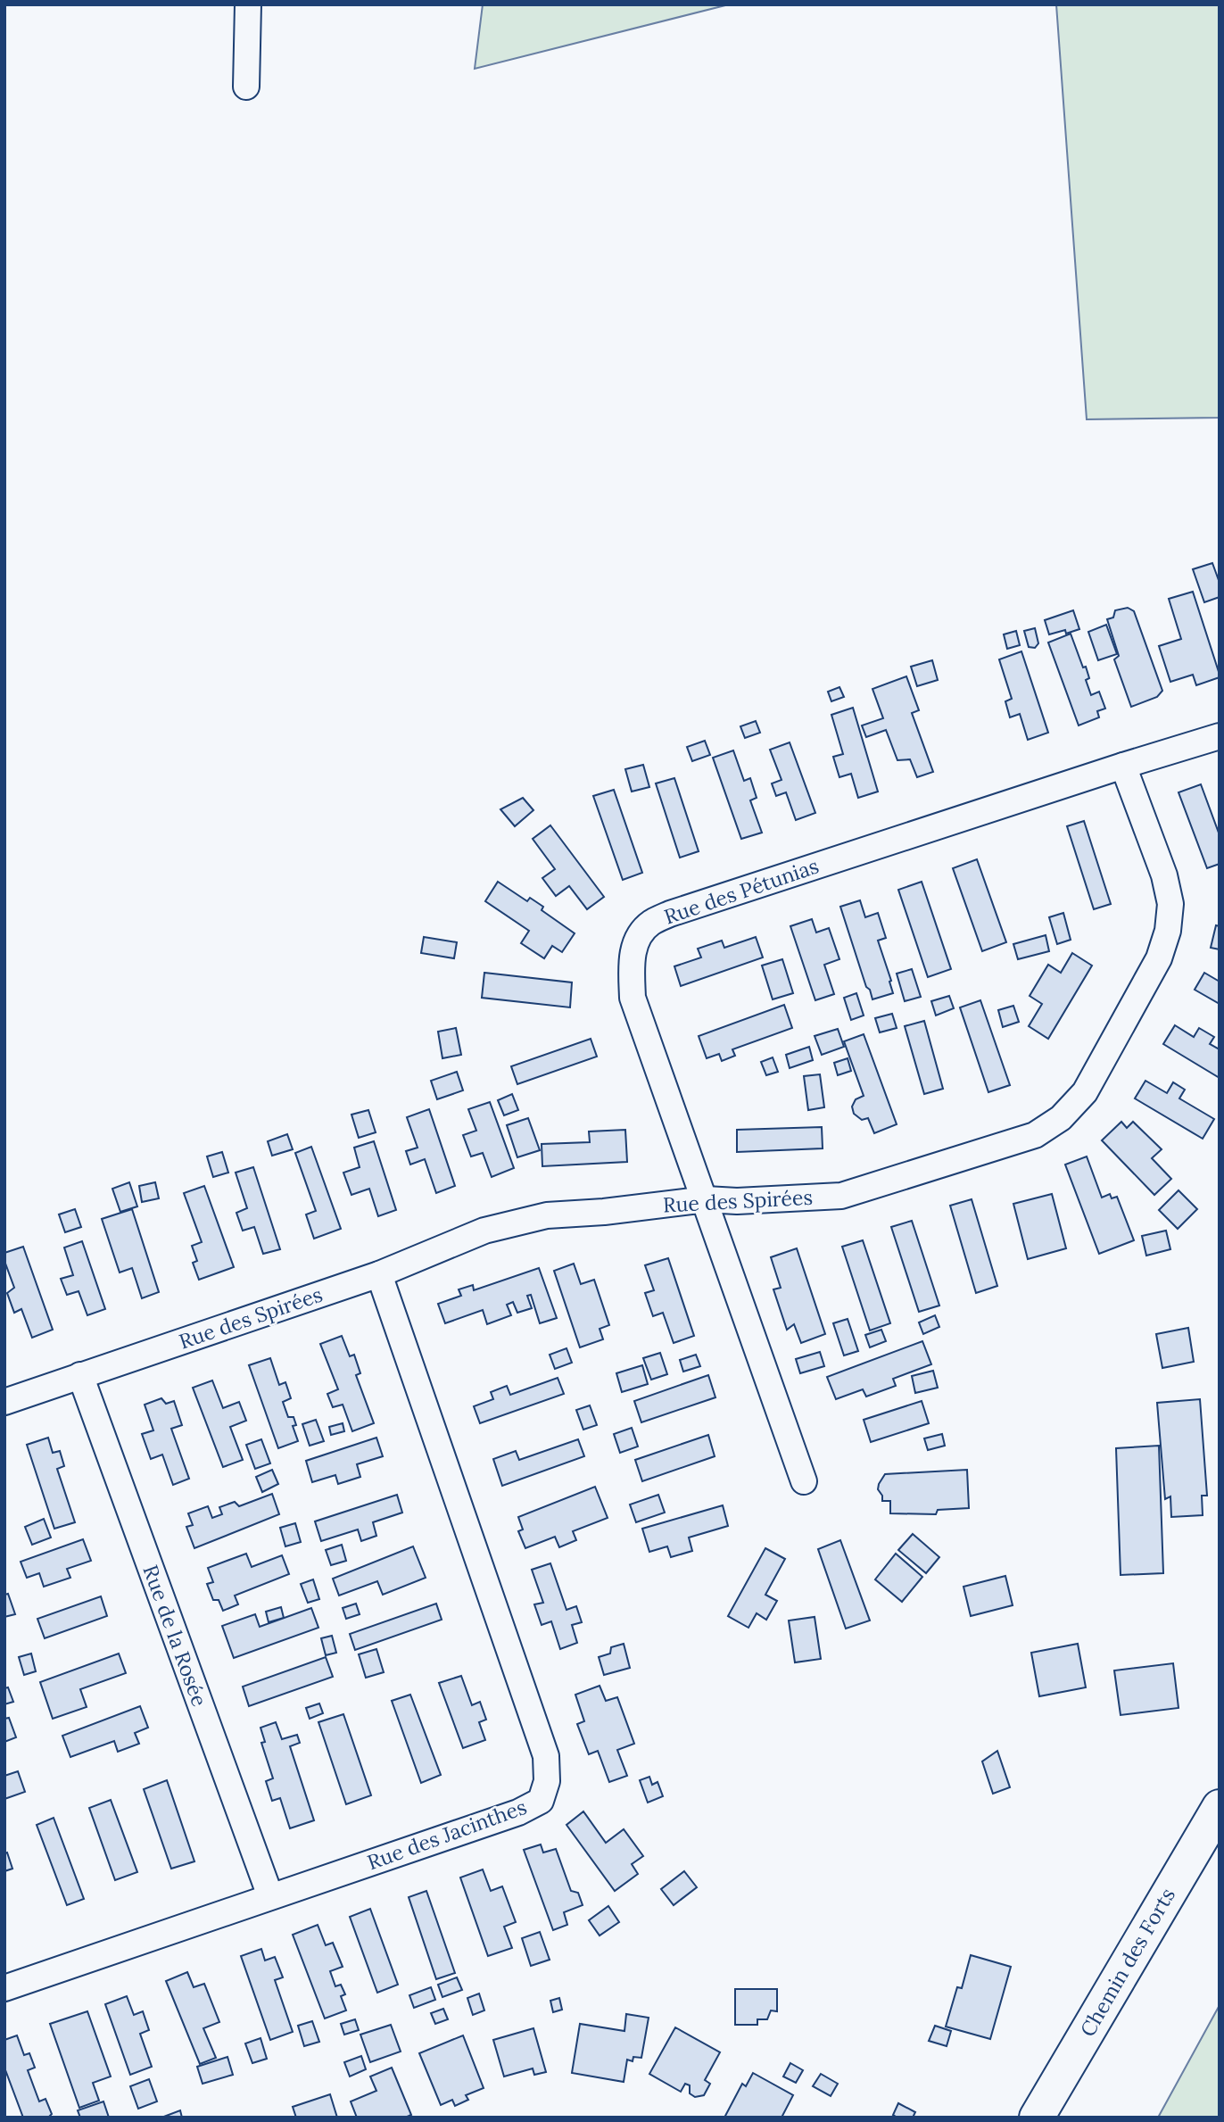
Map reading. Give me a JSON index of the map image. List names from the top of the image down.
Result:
{
  "streets": {
    "street": [
      "Rue des Pétunias",
      "Rue des Spirées",
      "Rue de la Rosée",
      "Rue des Jacinthes",
      "Chemin des Forts"
    ]
  },
  "crossings": [
    ["Rue des Pétunias", "Rue des Spirées"],
    ["Rue des Spirées", "Rue de la Rosée"],
    ["Rue des Spirées", "Rue des Jacinthes"],
    ["Rue de la Rosée", "Rue des Jacinthes"]
  ]
}
